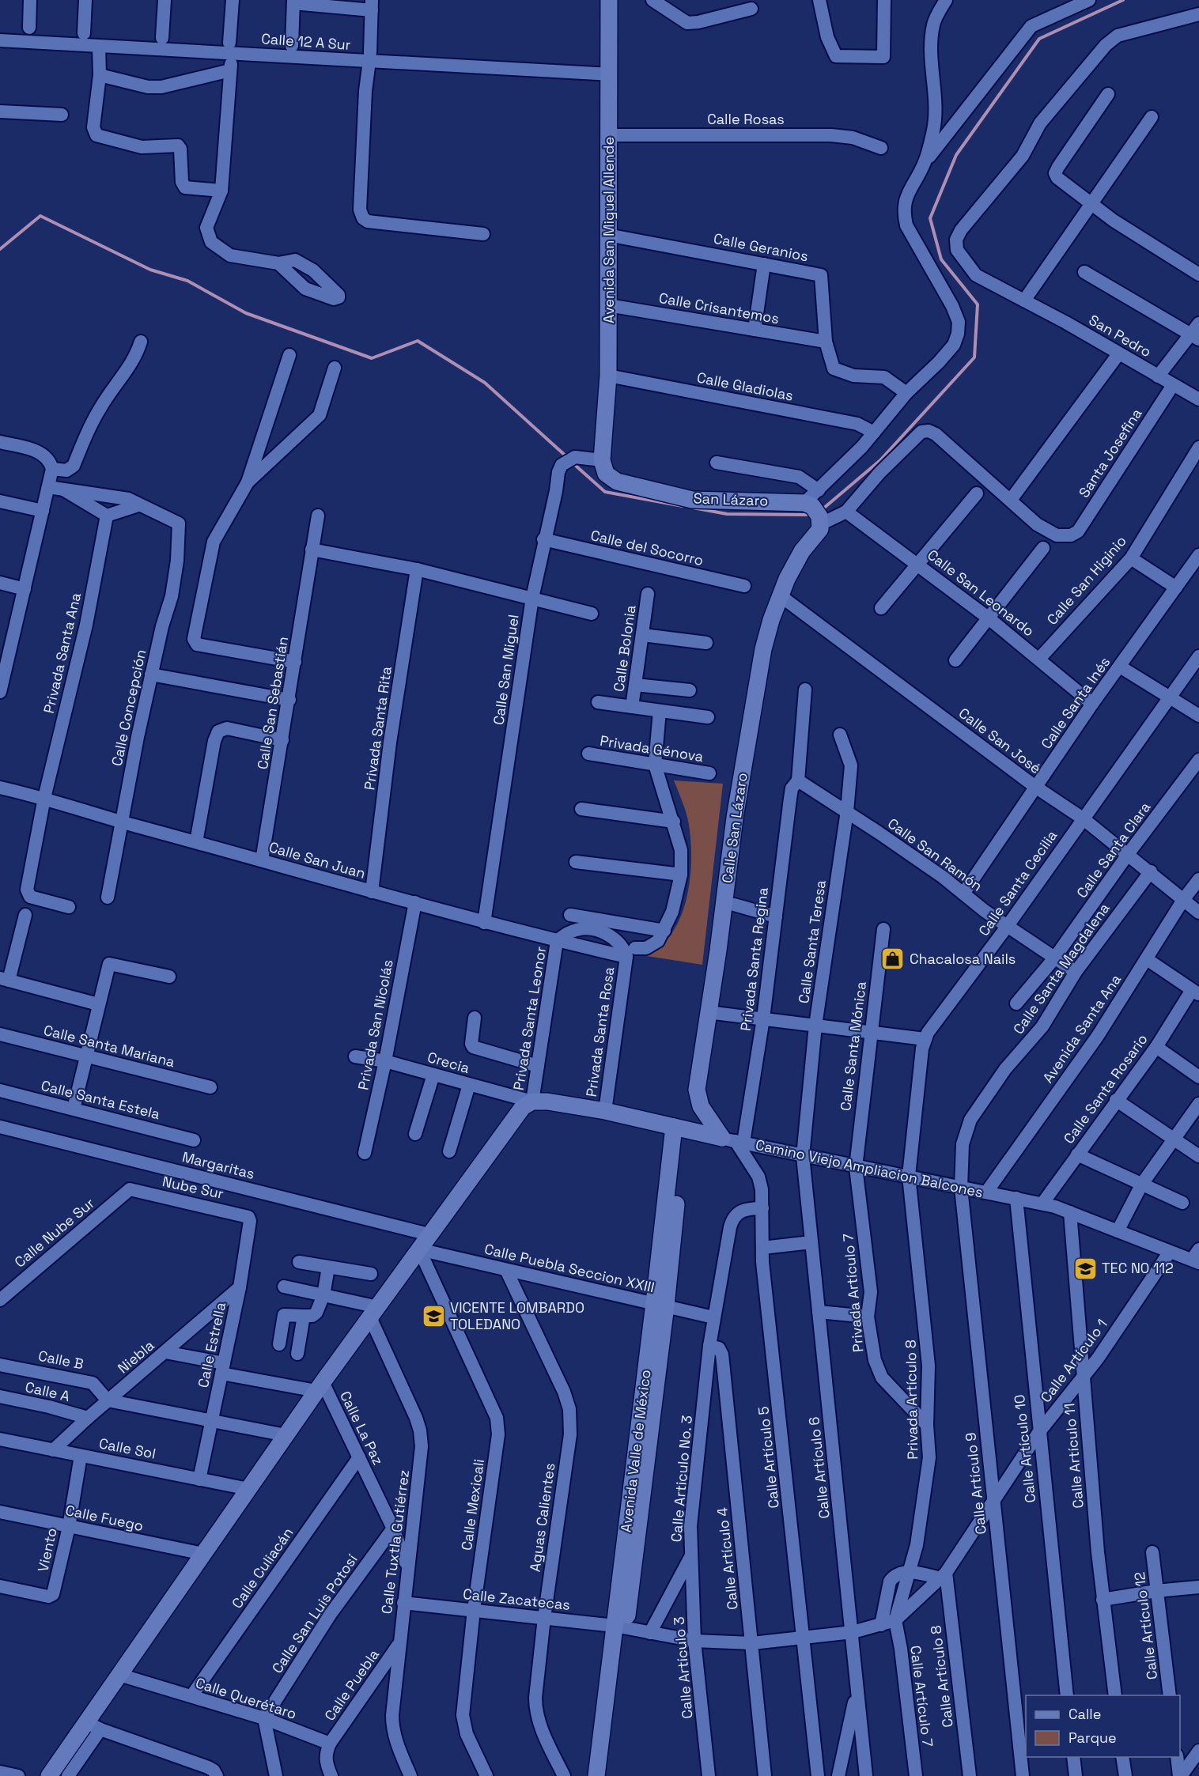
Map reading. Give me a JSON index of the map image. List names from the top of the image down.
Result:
{
  "streets": {
    "main road": [
      "Avenida San Miguel Allende",
      "San Lázaro",
      "Calle San Lázaro",
      "Camino Viejo Ampliacion Balcones",
      "Avenida Valle de México"
    ],
    "street": [
      "Calle 12 A Sur",
      "Calle Rosas",
      "Calle Geranios",
      "Calle Crisantemos",
      "San Pedro",
      "Calle Gladiolas",
      "Santa Josefina",
      "Calle del Socorro",
      "Calle San Higinio",
      "Calle San Leonardo",
      "Calle Bolonia",
      "Privada Santa Ana",
      "Calle San Miguel",
      "Calle San Sebastián",
      "Calle Santa Inés",
      "Calle Concepción",
      "Privada Santa Rita",
      "Calle San José",
      "Privada Génova",
      "Calle Santa Clara",
      "Calle San Ramón",
      "Calle San Juan",
      "Calle Santa Cecilia",
      "Calle Santa Teresa",
      "Privada Santa Regina",
      "Calle Santa Magdalena",
      "Privada Santa Leonor",
      "Privada San Nicolás",
      "Avenida Santa Ana",
      "Privada Santa Rosa",
      "Calle Santa Mariana",
      "Calle Santa Mónica",
      "Crecia",
      "Calle Santa Rosario",
      "Calle Santa Estela",
      "Margaritas",
      "Nube Sur",
      "Calle Nube Sur",
      "Calle Puebla Seccion XXIII",
      "Privada Artículo 7",
      "Calle Estrella",
      "Niebla",
      "Calle B",
      "Calle Artículo 1",
      "Calle A",
      "Privada Artículo 8",
      "Calle La Paz",
      "Calle Sol",
      "Calle Artículo 10",
      "Calle Artículo 11",
      "Calle Artículo 5",
      "Calle Artículo 6",
      "Calle Articulo No. 3",
      "Calle Artículo 9",
      "Calle Mexicali",
      "Aguas Calientes",
      "Calle Fuego",
      "Calle Tuxtla Gutiérrez",
      "Viento",
      "Calle Artículo 4",
      "Calle Culiacán",
      "Calle Zacatecas",
      "Calle San Luis Potosí",
      "Calle Artículo 12",
      "Calle Artículo 3",
      "Calle Artículo 8",
      "Calle Puebla",
      "Calle Artículo 7",
      "Calle Querétaro"
    ]
  },
  "crossings": [
    ["Calle 12 A Sur", "Avenida San Miguel Allende"],
    ["Calle Rosas", "Avenida San Miguel Allende"],
    ["Avenida San Miguel Allende", "Calle Geranios"],
    ["Avenida San Miguel Allende", "Calle Crisantemos"],
    ["Avenida San Miguel Allende", "Calle Gladiolas"],
    ["Avenida San Miguel Allende", "San Lázaro"],
    ["Avenida San Miguel Allende", "Calle San Miguel"],
    ["Calle Geranios", "Calle Crisantemos"],
    ["San Pedro", "Santa Josefina"],
    ["San Lázaro", "Calle San Miguel"],
    ["San Lázaro", "Calle San Lázaro"],
    ["Calle del Socorro", "Calle San Miguel"],
    ["Calle San Higinio", "Calle San Leonardo"],
    ["Calle San Leonardo", "Calle Santa Inés"],
    ["Privada Santa Ana", "Calle San Juan"],
    ["Calle San Miguel", "Calle San Juan"],
    ["Calle San Sebastián", "Calle San Juan"],
    ["Calle Santa Inés", "Calle San José"],
    ["Calle Santa Inés", "Calle San Ramón"],
    ["Calle Concepción", "Calle San Juan"],
    ["Privada Santa Rita", "Calle San Juan"],
    ["Calle San José", "Calle San Lázaro"],
    ["Calle San José", "Calle Santa Clara"],
    ["Calle San José", "Calle Santa Cecilia"],
    ["Calle San José", "Calle Santa Magdalena"],
    ["Calle San José", "Avenida Santa Ana"],
    ["Calle San Lázaro", "Privada Santa Regina"],
    ["Calle San Lázaro", "Camino Viejo Ampliacion Balcones"],
    ["Calle San Lázaro", "Calle Artículo 5"],
    ["Calle Santa Clara", "Calle San Ramón"],
    ["Calle San Ramón", "Calle Santa Cecilia"],
    ["Calle San Ramón", "Calle Santa Teresa"],
    ["Calle San Ramón", "Privada Santa Regina"],
    ["Calle San Ramón", "Calle Santa Magdalena"],
    ["Calle San Juan", "Privada Santa Leonor"],
    ["Calle San Juan", "Privada San Nicolás"],
    ["Calle San Juan", "Privada Santa Rosa"],
    ["Calle Santa Cecilia", "Camino Viejo Ampliacion Balcones"],
    ["Calle Santa Cecilia", "Privada Artículo 8"],
    ["Calle Santa Teresa", "Camino Viejo Ampliacion Balcones"],
    ["Calle Santa Teresa", "Calle Artículo 6"],
    ["Privada Santa Regina", "Camino Viejo Ampliacion Balcones"],
    ["Privada Santa Regina", "Calle Artículo 5"],
    ["Calle Santa Magdalena", "Camino Viejo Ampliacion Balcones"],
    ["Calle Santa Magdalena", "Calle Artículo 9"],
    ["Privada Santa Leonor", "Crecia"],
    ["Privada Santa Leonor", "Camino Viejo Ampliacion Balcones"],
    ["Privada San Nicolás", "Crecia"],
    ["Avenida Santa Ana", "Camino Viejo Ampliacion Balcones"],
    ["Privada Santa Rosa", "Camino Viejo Ampliacion Balcones"],
    ["Calle Santa Mónica", "Camino Viejo Ampliacion Balcones"],
    ["Calle Santa Mónica", "Privada Artículo 7"],
    ["Crecia", "Camino Viejo Ampliacion Balcones"],
    ["Calle Santa Rosario", "Camino Viejo Ampliacion Balcones"],
    ["Camino Viejo Ampliacion Balcones", "Privada Artículo 7"],
    ["Camino Viejo Ampliacion Balcones", "Calle Artículo 1"],
    ["Camino Viejo Ampliacion Balcones", "Privada Artículo 8"],
    ["Camino Viejo Ampliacion Balcones", "Calle Artículo 10"],
    ["Camino Viejo Ampliacion Balcones", "Avenida Valle de México"],
    ["Camino Viejo Ampliacion Balcones", "Calle Artículo 11"],
    ["Camino Viejo Ampliacion Balcones", "Calle Artículo 5"],
    ["Camino Viejo Ampliacion Balcones", "Calle Artículo 6"],
    ["Camino Viejo Ampliacion Balcones", "Calle Artículo 9"],
    ["Nube Sur", "Calle Nube Sur"],
    ["Nube Sur", "Calle Estrella"],
    ["Calle Puebla Seccion XXIII", "Avenida Valle de México"],
    ["Calle Puebla Seccion XXIII", "Calle Articulo No. 3"],
    ["Calle Puebla Seccion XXIII", "Calle Mexicali"],
    ["Calle Puebla Seccion XXIII", "Aguas Calientes"],
    ["Privada Artículo 7", "Privada Artículo 8"],
    ["Calle Estrella", "Niebla"],
    ["Calle Estrella", "Calle Sol"],
    ["Niebla", "Calle B"],
    ["Niebla", "Calle A"],
    ["Niebla", "Calle Sol"],
    ["Calle Artículo 1", "Privada Artículo 8"],
    ["Calle Artículo 1", "Calle Artículo 10"],
    ["Calle Artículo 1", "Calle Artículo 11"],
    ["Calle Artículo 1", "Calle Artículo 9"],
    ["Calle Artículo 1", "Calle Zacatecas"],
    ["Calle Artículo 1", "Calle Artículo 8"],
    ["Calle Artículo 1", "Calle Artículo 7"],
    ["Privada Artículo 8", "Calle Zacatecas"],
    ["Privada Artículo 8", "Calle Artículo 7"],
    ["Calle La Paz", "Calle Tuxtla Gutiérrez"],
    ["Calle La Paz", "Calle Culiacán"],
    ["Calle La Paz", "Calle San Luis Potosí"],
    ["Calle Sol", "Viento"],
    ["Avenida Valle de México", "Calle Zacatecas"],
    ["Calle Artículo 5", "Calle Zacatecas"],
    ["Calle Artículo 6", "Calle Zacatecas"],
    ["Calle Articulo No. 3", "Calle Artículo 4"],
    ["Calle Articulo No. 3", "Calle Zacatecas"],
    ["Calle Articulo No. 3", "Calle Artículo 3"],
    ["Calle Mexicali", "Calle Zacatecas"],
    ["Aguas Calientes", "Calle Zacatecas"],
    ["Calle Fuego", "Viento"],
    ["Calle Tuxtla Gutiérrez", "Calle Zacatecas"],
    ["Calle Tuxtla Gutiérrez", "Calle Puebla"],
    ["Calle Artículo 4", "Calle Zacatecas"],
    ["Calle Culiacán", "Calle Querétaro"],
    ["Calle Zacatecas", "Calle Artículo 3"],
    ["Calle Zacatecas", "Calle Artículo 7"],
    ["Calle San Luis Potosí", "Calle Querétaro"],
    ["Calle Puebla", "Calle Querétaro"]
  ],
  "places": {
    "shop": ["Chacalosa Nails"],
    "school or university": ["TEC N0 112", "VICENTE LOMBARDO TOLEDANO"]
  },
  "legend": ["Calle", "Parque"]
}
